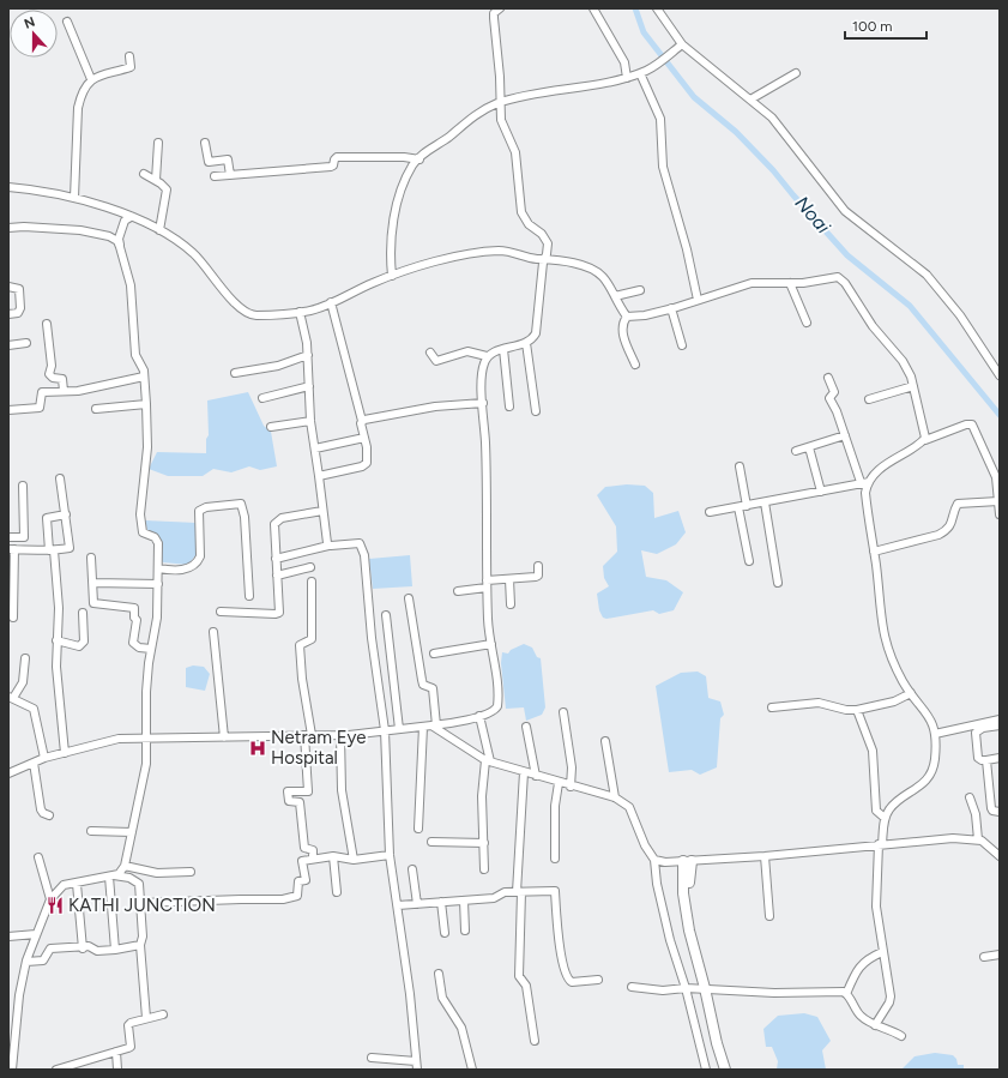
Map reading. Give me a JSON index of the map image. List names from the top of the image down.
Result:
{
  "water": ["Noai"],
  "places": {
    "hospital": ["Netram Eye Hospital"],
    "restaurant": ["KATHI JUNCTION"]
  },
  "scale_bar": "100 m",
  "north": "top"
}
